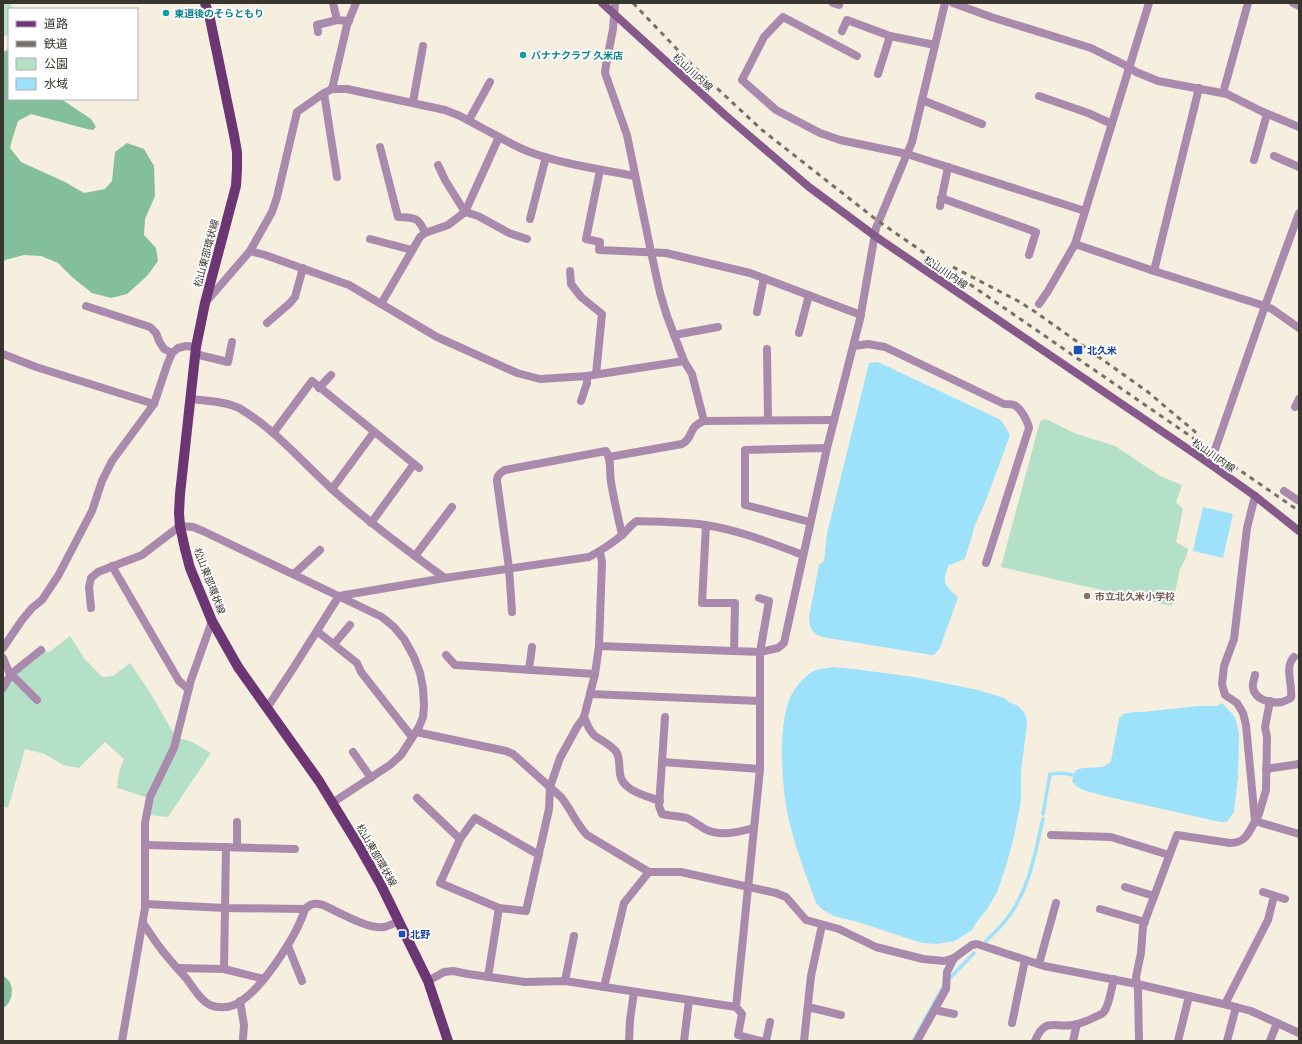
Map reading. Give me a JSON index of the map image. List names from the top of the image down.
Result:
{
  "streets": {
    "main road": ["松山川内線", "松山東部環状線"]
  },
  "places": {
    "other": ["東道後のそらともり", "バナナクラブ 久米店", "市立北久米小学校"],
    "transit": ["北久米", "北野"]
  },
  "legend": [
    "道路",
    "鉄道",
    "公園",
    "水域"
  ]
}
